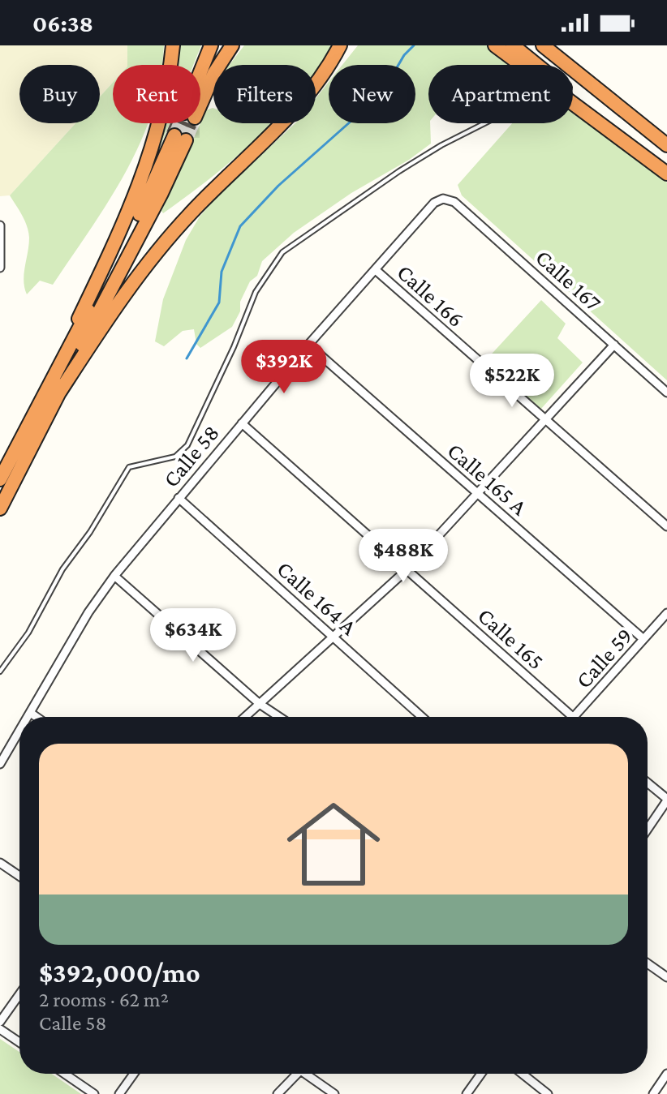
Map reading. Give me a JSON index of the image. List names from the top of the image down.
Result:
{
  "streets": {
    "street": [
      "Calle 167",
      "Calle 166",
      "Calle 58",
      "Calle 165 A",
      "Calle 164 A",
      "Calle 165",
      "Calle 59"
    ]
  },
  "crossings": [
    ["Calle 167", "Calle 58"],
    ["Calle 166", "Calle 58"],
    ["Calle 58", "Calle 165 A"],
    ["Calle 58", "Calle 164 A"],
    ["Calle 58", "Calle 165"],
    ["Calle 165 A", "Calle 59"]
  ],
  "page": {
    "status": "06:38",
    "chip": [
      "Buy",
      "Rent",
      "Filters",
      "New",
      "Apartment"
    ],
    "price": [
      "$392K",
      "$522K",
      "$488K",
      "$634K"
    ],
    "list": [
      {
        "name": "$392,000/mo",
        "note": "2 rooms · 62 m² · Calle 58"
      }
    ]
  }
}
